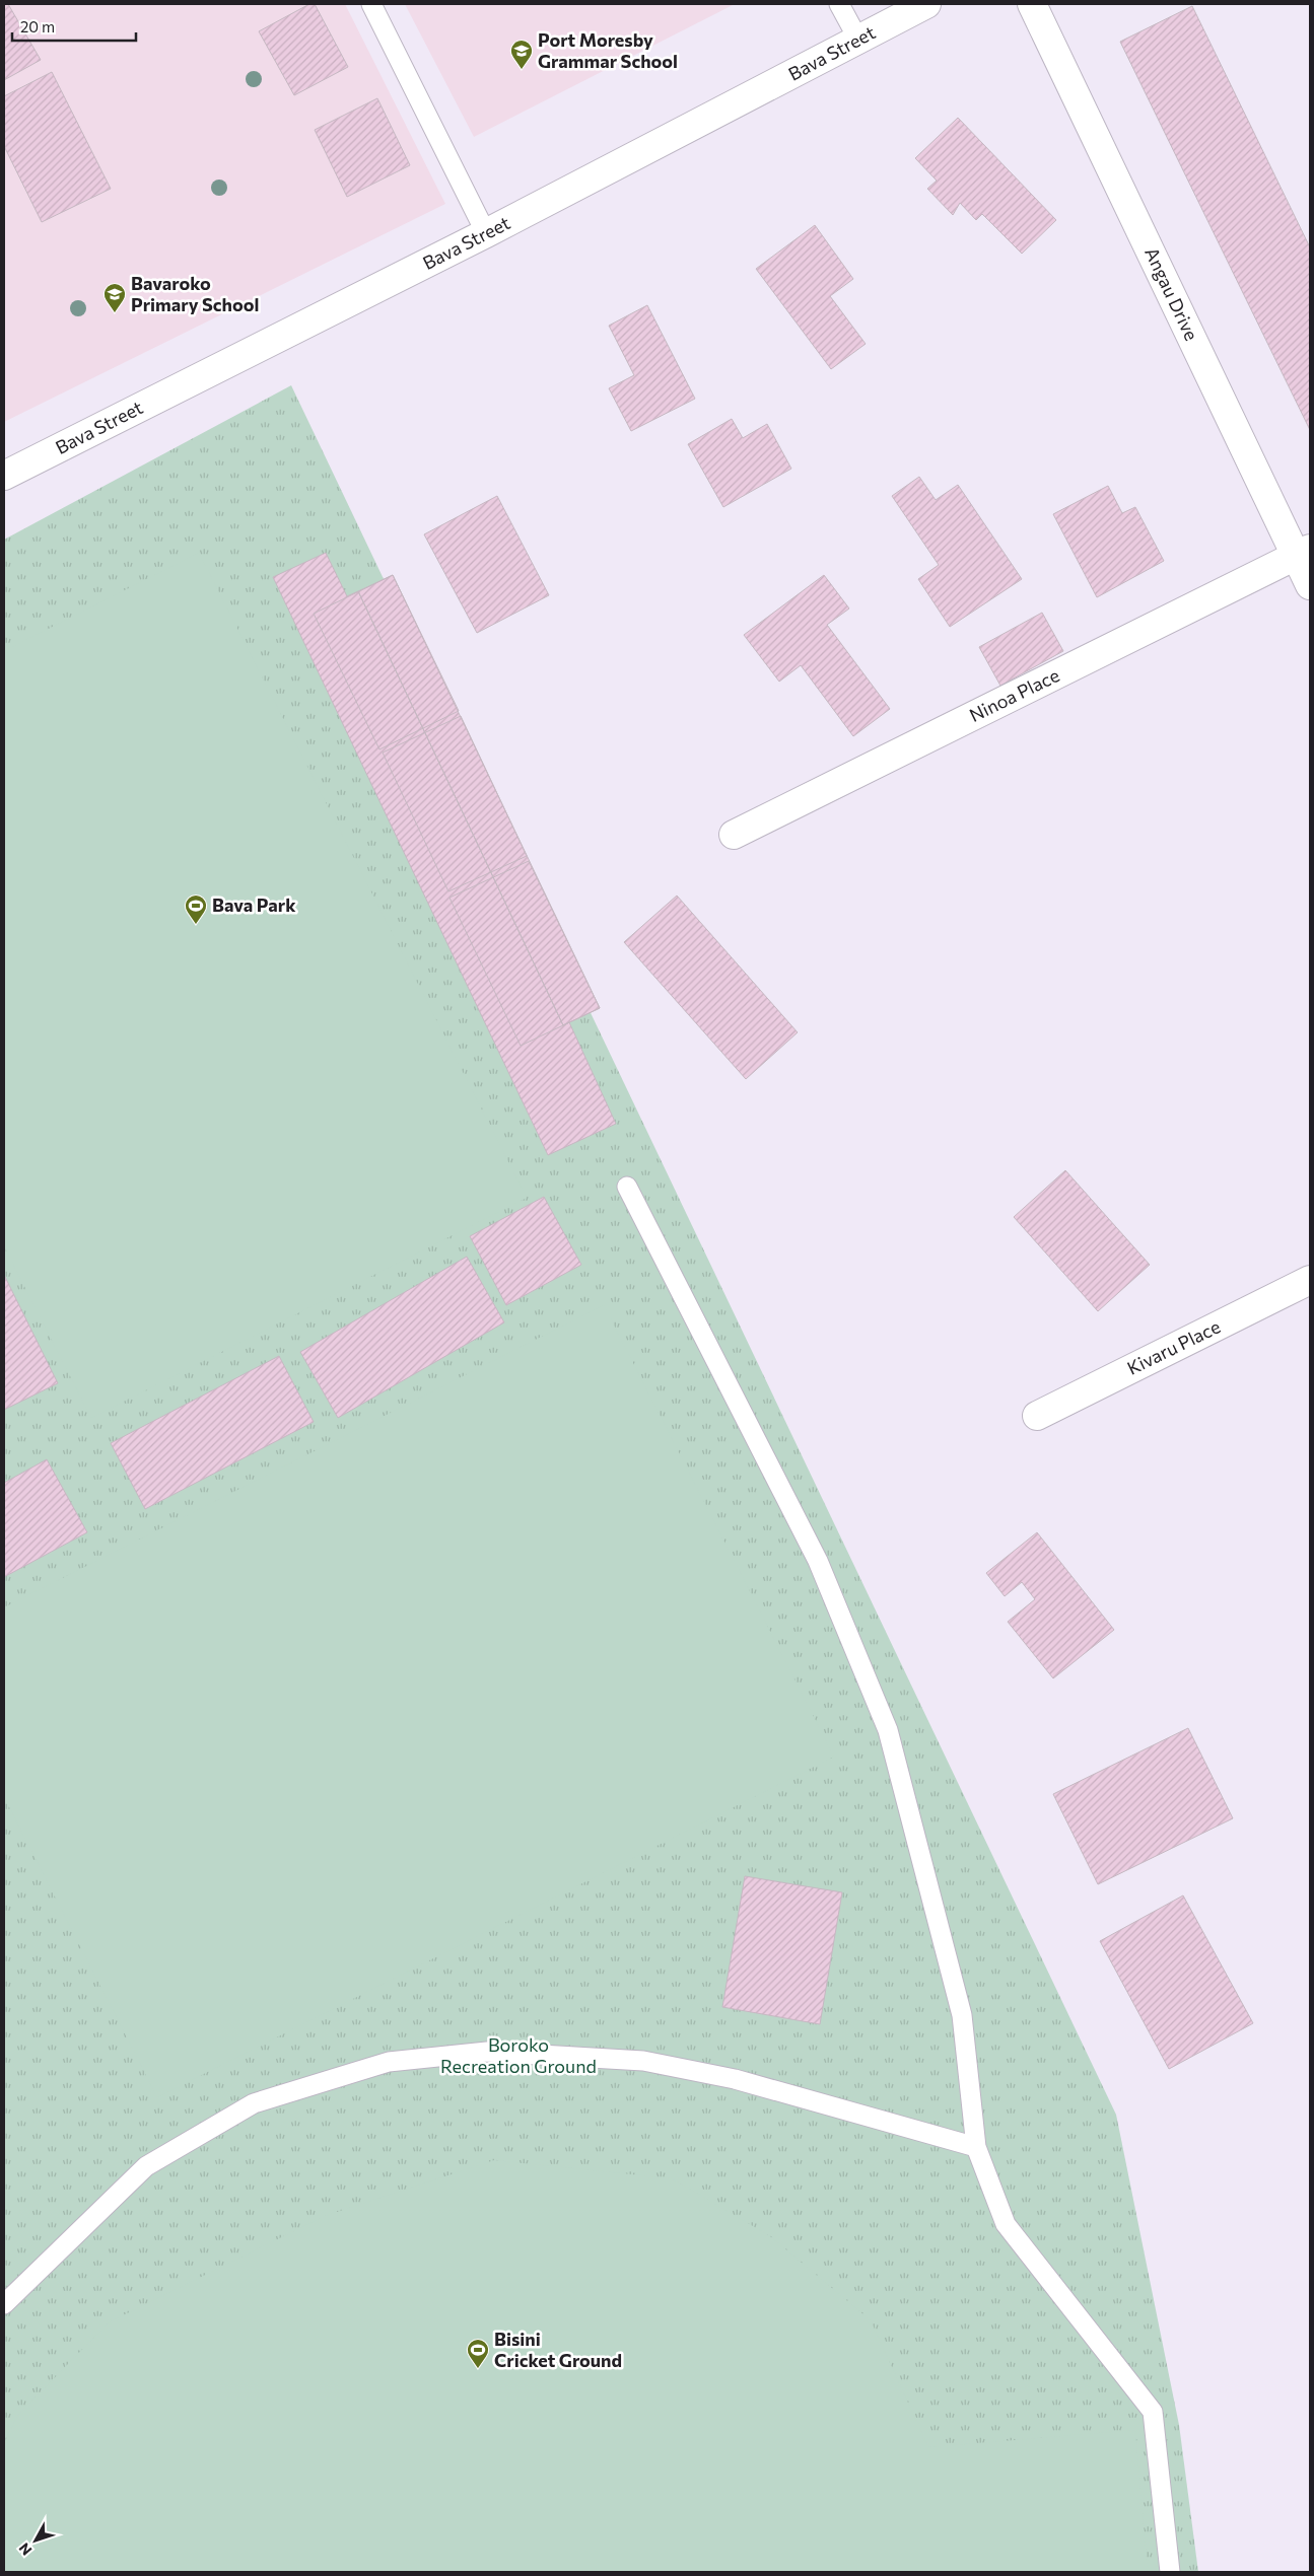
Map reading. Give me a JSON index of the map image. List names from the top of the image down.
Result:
{
  "streets": {
    "street": [
      "Bava Street",
      "Angau Drive",
      "Ninoa Place",
      "Kivaru Place"
    ]
  },
  "crossings": [
    ["Angau Drive", "Ninoa Place"]
  ],
  "parks": ["Boroko Recreation Ground"],
  "places": {
    "school or university": ["Port Moresby Grammar School", "Bavaroko Primary School"],
    "sports": ["Bava Park", "Bisini Cricket Ground"]
  },
  "scale_bar": "20 m",
  "north": "bottom left"
}
